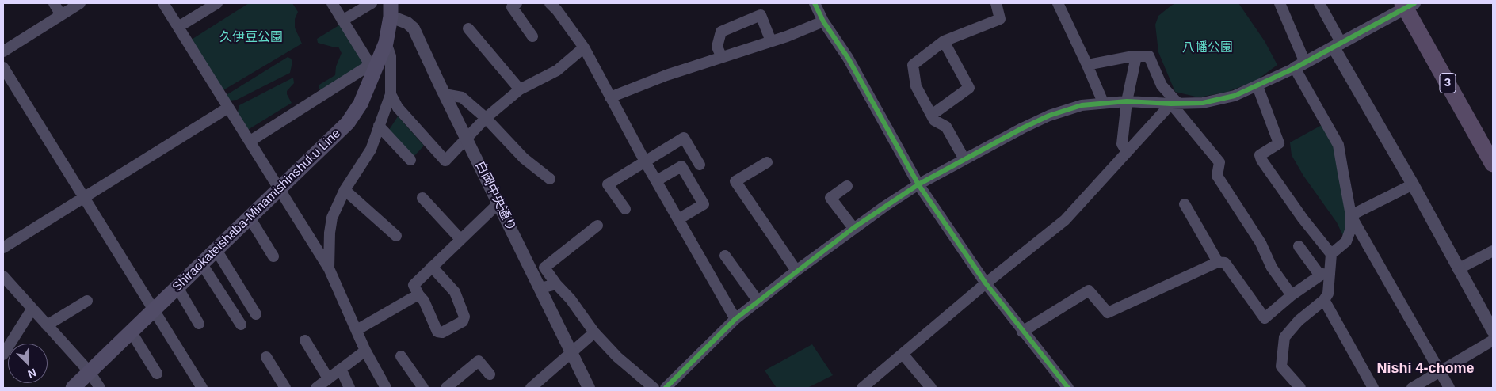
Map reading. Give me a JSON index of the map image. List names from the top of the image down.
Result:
{
  "streets": {
    "main road": ["3", "Shiraokateishaba-Minamishinshuku Line"],
    "street": ["白岡中央通り"]
  },
  "crossings": [
    ["白岡中央通り", "Shiraokateishaba-Minamishinshuku Line"]
  ],
  "districts": ["Nishi 4-chome"],
  "parks": ["久伊豆公園", "八幡公園"],
  "north": "bottom right"
}
